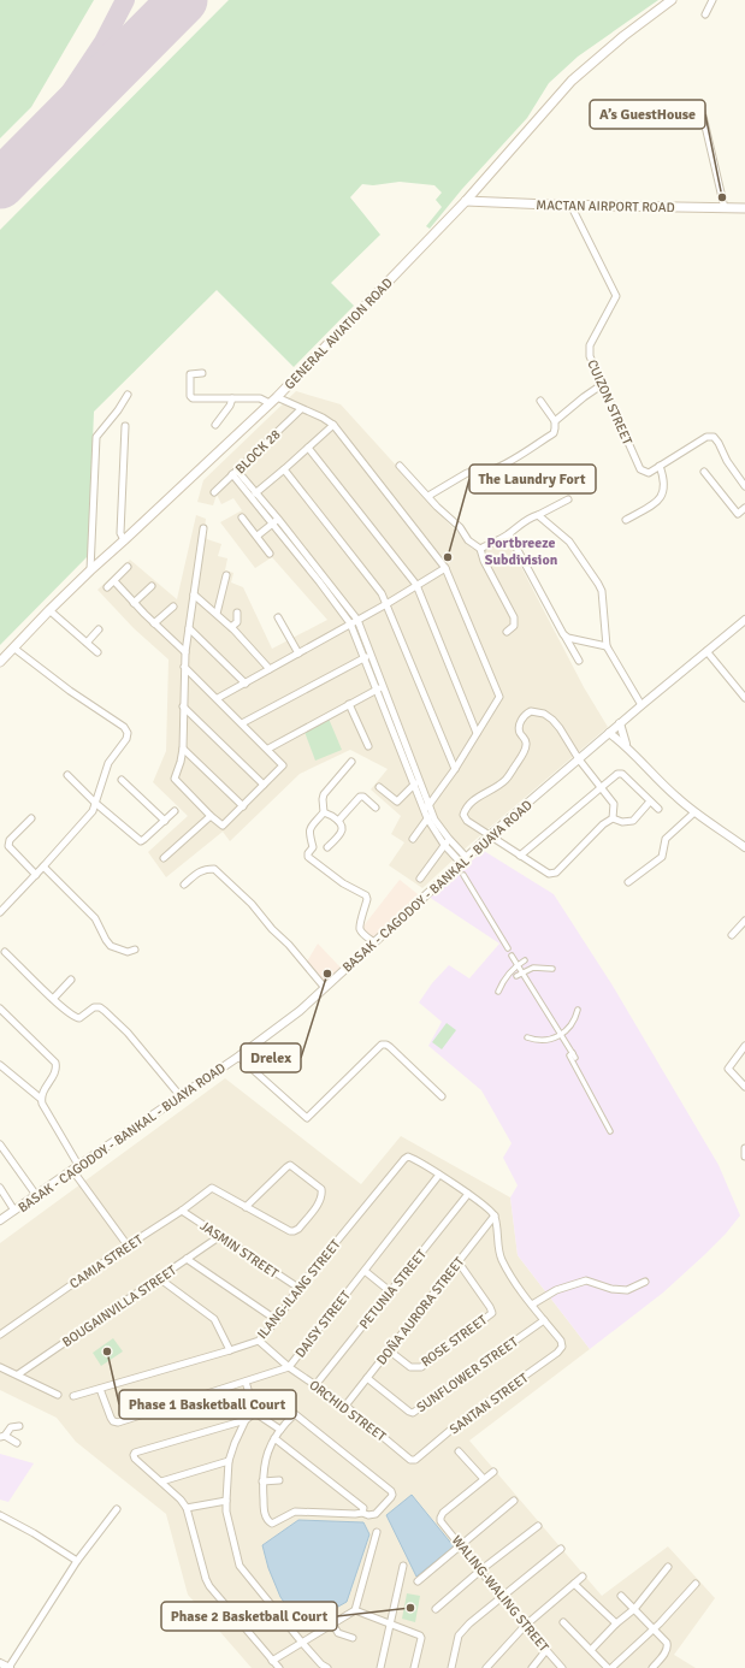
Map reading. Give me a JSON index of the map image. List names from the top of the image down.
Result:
{
  "streets": {
    "main road": ["MACTAN AIRPORT ROAD", "GENERAL AVIATION ROAD"],
    "street": [
      "CUIZON STREET",
      "BLOCK 28",
      "BASAK - CAGODOY - BANKAL - BUAYA ROAD",
      "JASMIN STREET",
      "CAMIA STREET",
      "ILANG-ILANG STREET",
      "PETUNIA STREET",
      "BOUGAINVILLA STREET",
      "DOÑA AURORA STREET",
      "DAISY STREET",
      "ROSE STREET",
      "SUNFLOWER STREET",
      "SANTAN STREET",
      "ORCHID STREET",
      "WALING-WALING STREET"
    ]
  },
  "crossings": [
    ["MACTAN AIRPORT ROAD", "GENERAL AVIATION ROAD"],
    ["MACTAN AIRPORT ROAD", "CUIZON STREET"],
    ["JASMIN STREET", "CAMIA STREET"],
    ["JASMIN STREET", "ILANG-ILANG STREET"],
    ["JASMIN STREET", "BOUGAINVILLA STREET"],
    ["ILANG-ILANG STREET", "DAISY STREET"],
    ["ILANG-ILANG STREET", "ORCHID STREET"],
    ["PETUNIA STREET", "ORCHID STREET"],
    ["DOÑA AURORA STREET", "ROSE STREET"],
    ["DOÑA AURORA STREET", "SUNFLOWER STREET"],
    ["DOÑA AURORA STREET", "ORCHID STREET"],
    ["DAISY STREET", "ORCHID STREET"],
    ["SUNFLOWER STREET", "SANTAN STREET"],
    ["SANTAN STREET", "ORCHID STREET"]
  ],
  "districts": ["Portbreeze Subdivision"],
  "places": [
    "A’s GuestHouse",
    "The Laundry Fort",
    "Drelex",
    "Phase 1 Basketball Court",
    "Phase 2 Basketball Court"
  ]
}
